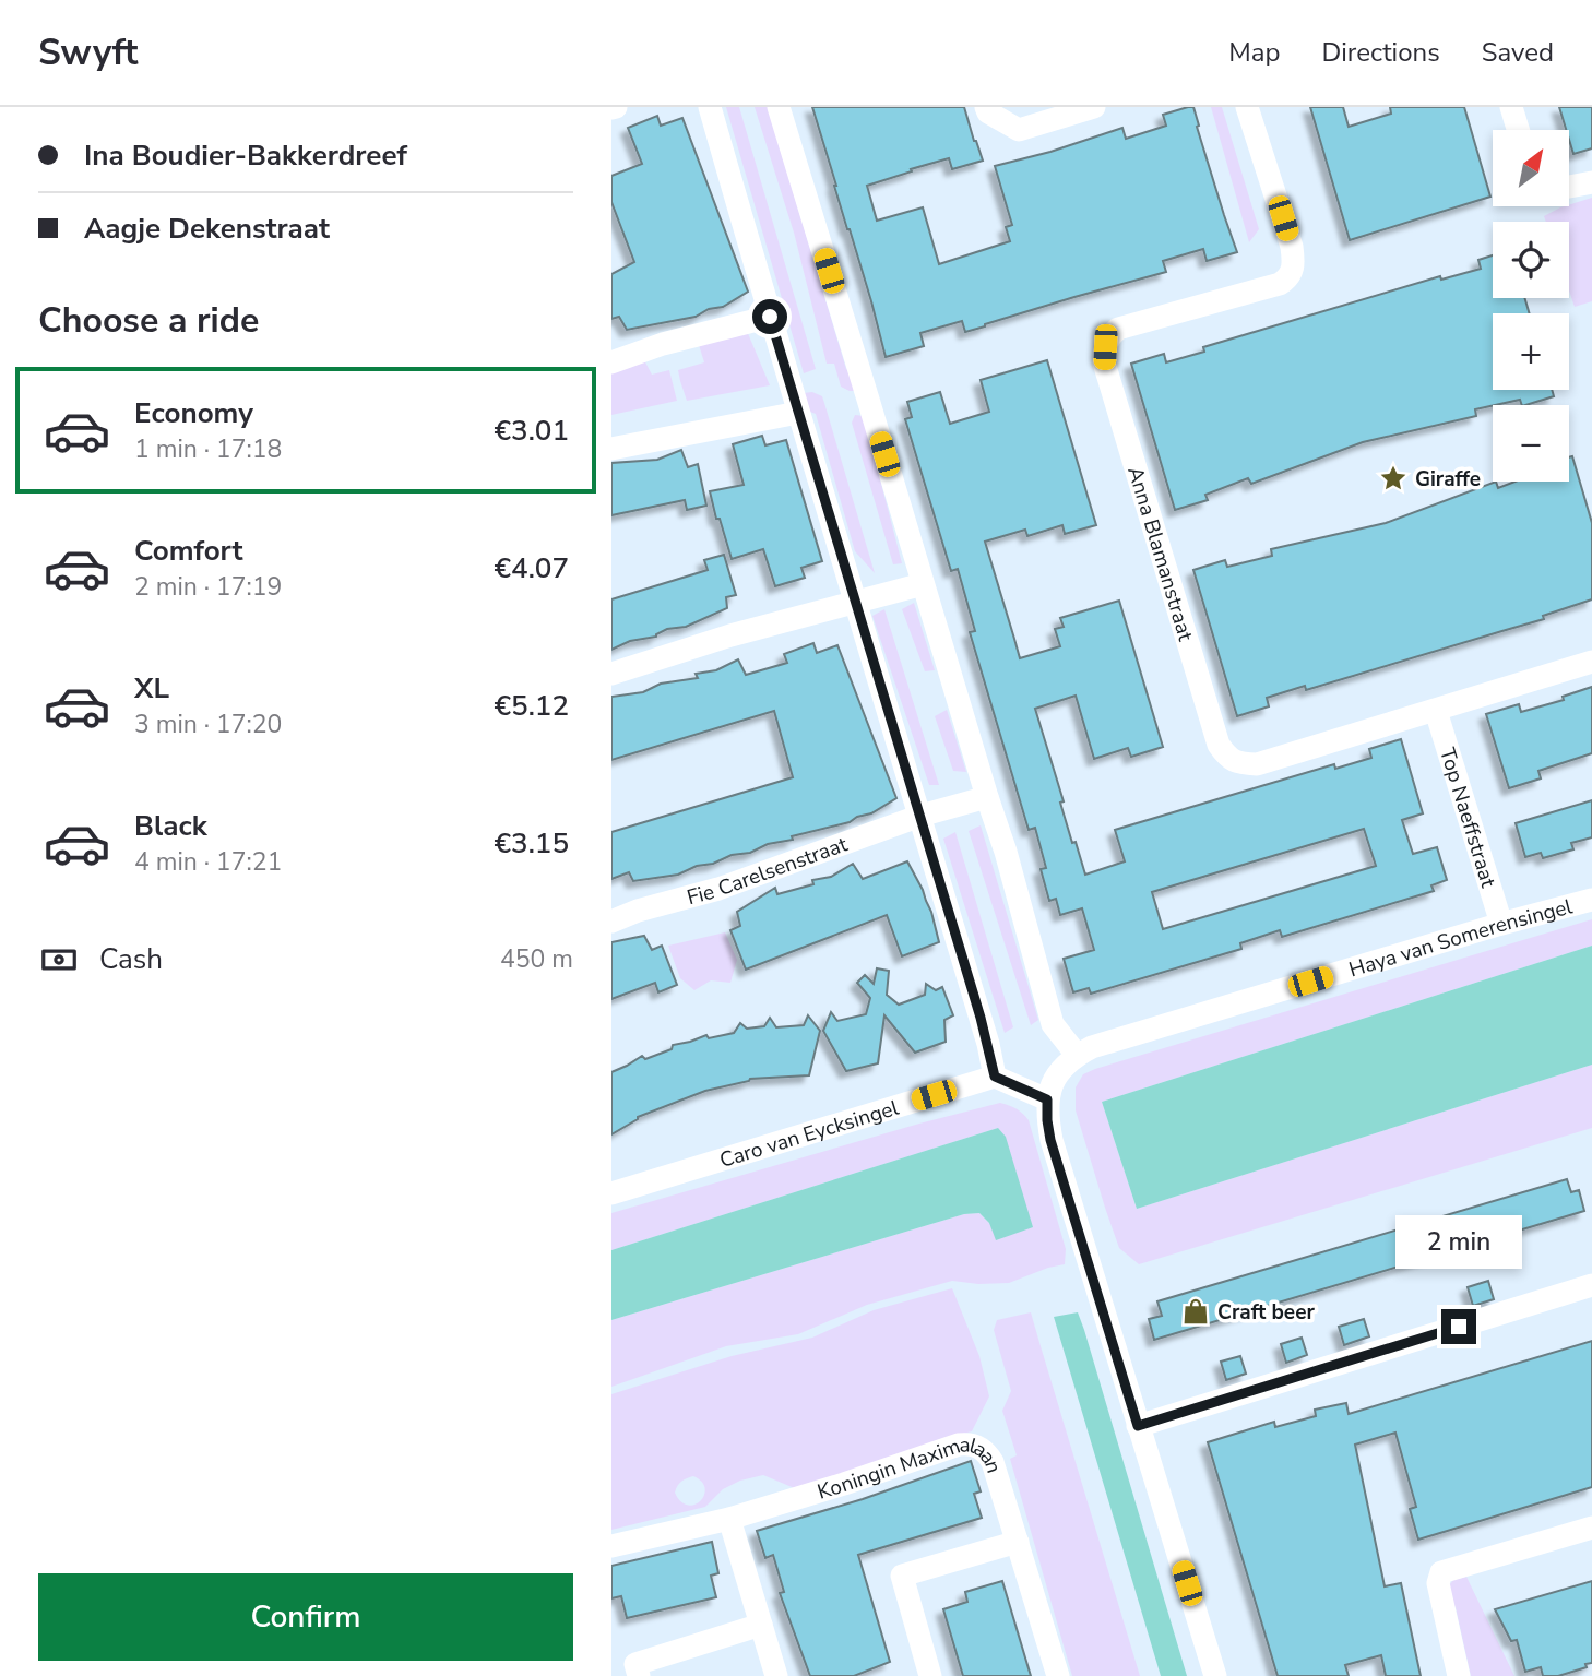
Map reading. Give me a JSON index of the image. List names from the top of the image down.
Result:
{
  "streets": {
    "street": [
      "Anna Blamanstraat",
      "Top Naeffstraat",
      "Fie Carelsenstraat",
      "Haya van Somerensingel",
      "Caro van Eycksingel",
      "Koningin Maximalaan"
    ]
  },
  "crossings": [
    ["Anna Blamanstraat", "Top Naeffstraat"],
    ["Top Naeffstraat", "Haya van Somerensingel"]
  ],
  "places": {
    "place": ["Giraffe"],
    "shop": ["Craft beer"]
  },
  "north": "top right",
  "page": {
    "header": "Swyft",
    "nav": ["Map", "Directions", "Saved"],
    "banner": ["Ina Boudier-Bakkerdreef", "Aagje Dekenstraat"],
    "map_buttons": ["+", "−"],
    "heading": "Choose a ride",
    "list": [
      {
        "name": "Economy",
        "note": "1 min · 17:18",
        "value": "€3.01"
      },
      {
        "name": "Comfort",
        "note": "2 min · 17:19",
        "value": "€4.07"
      },
      {
        "name": "XL",
        "note": "3 min · 17:20",
        "value": "€5.12"
      },
      {
        "name": "Black",
        "note": "4 min · 17:21",
        "value": "€3.15"
      }
    ],
    "pay": ["Cash", "450 m"],
    "bubble": "2 min",
    "buttons": "Confirm"
  }
}
